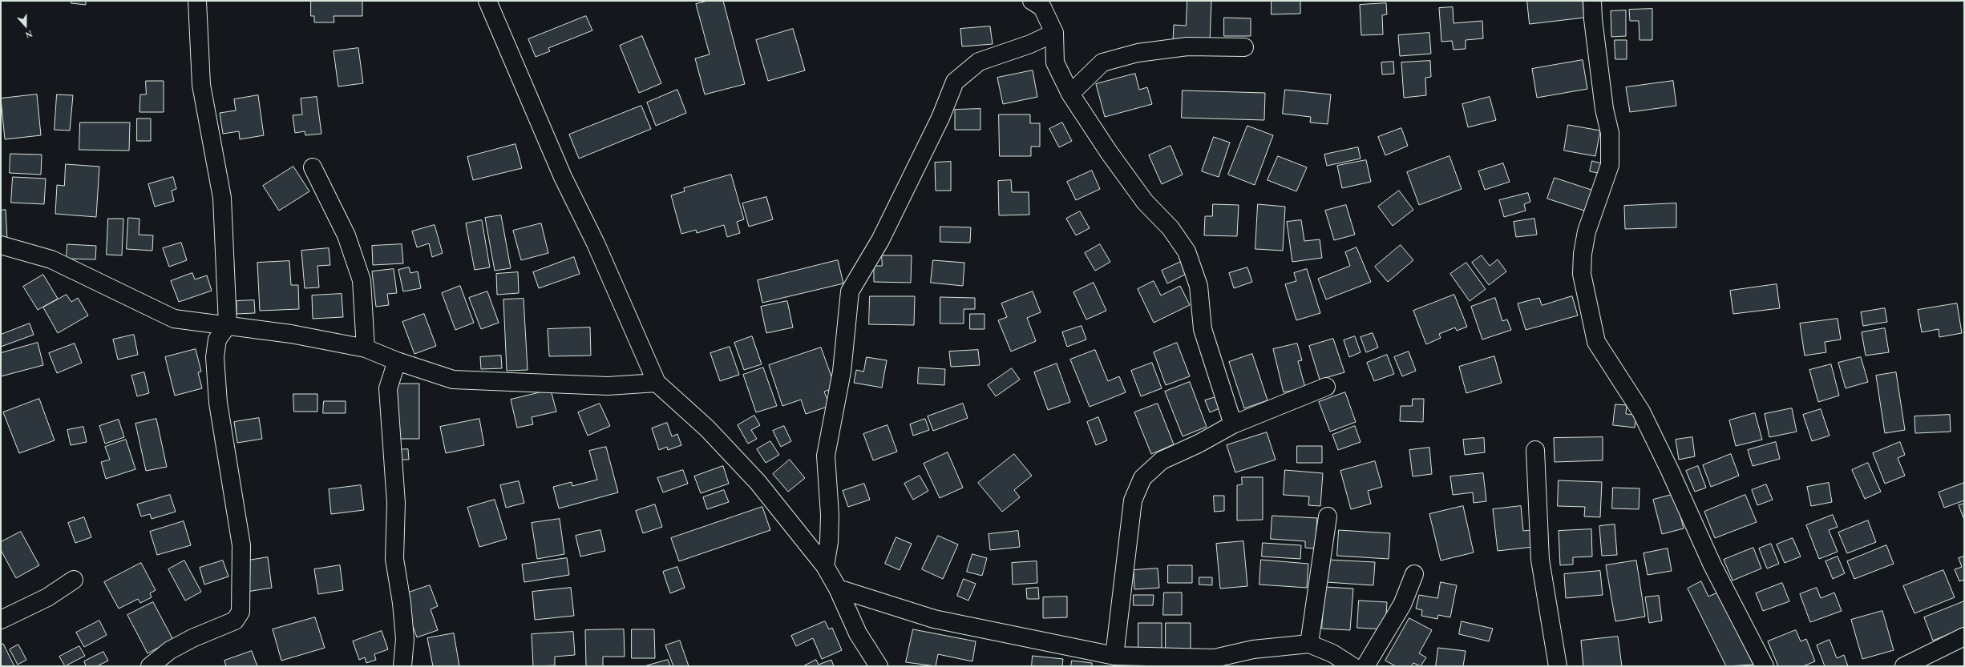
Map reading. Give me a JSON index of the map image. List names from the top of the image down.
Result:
{
  "north": "bottom"
}
